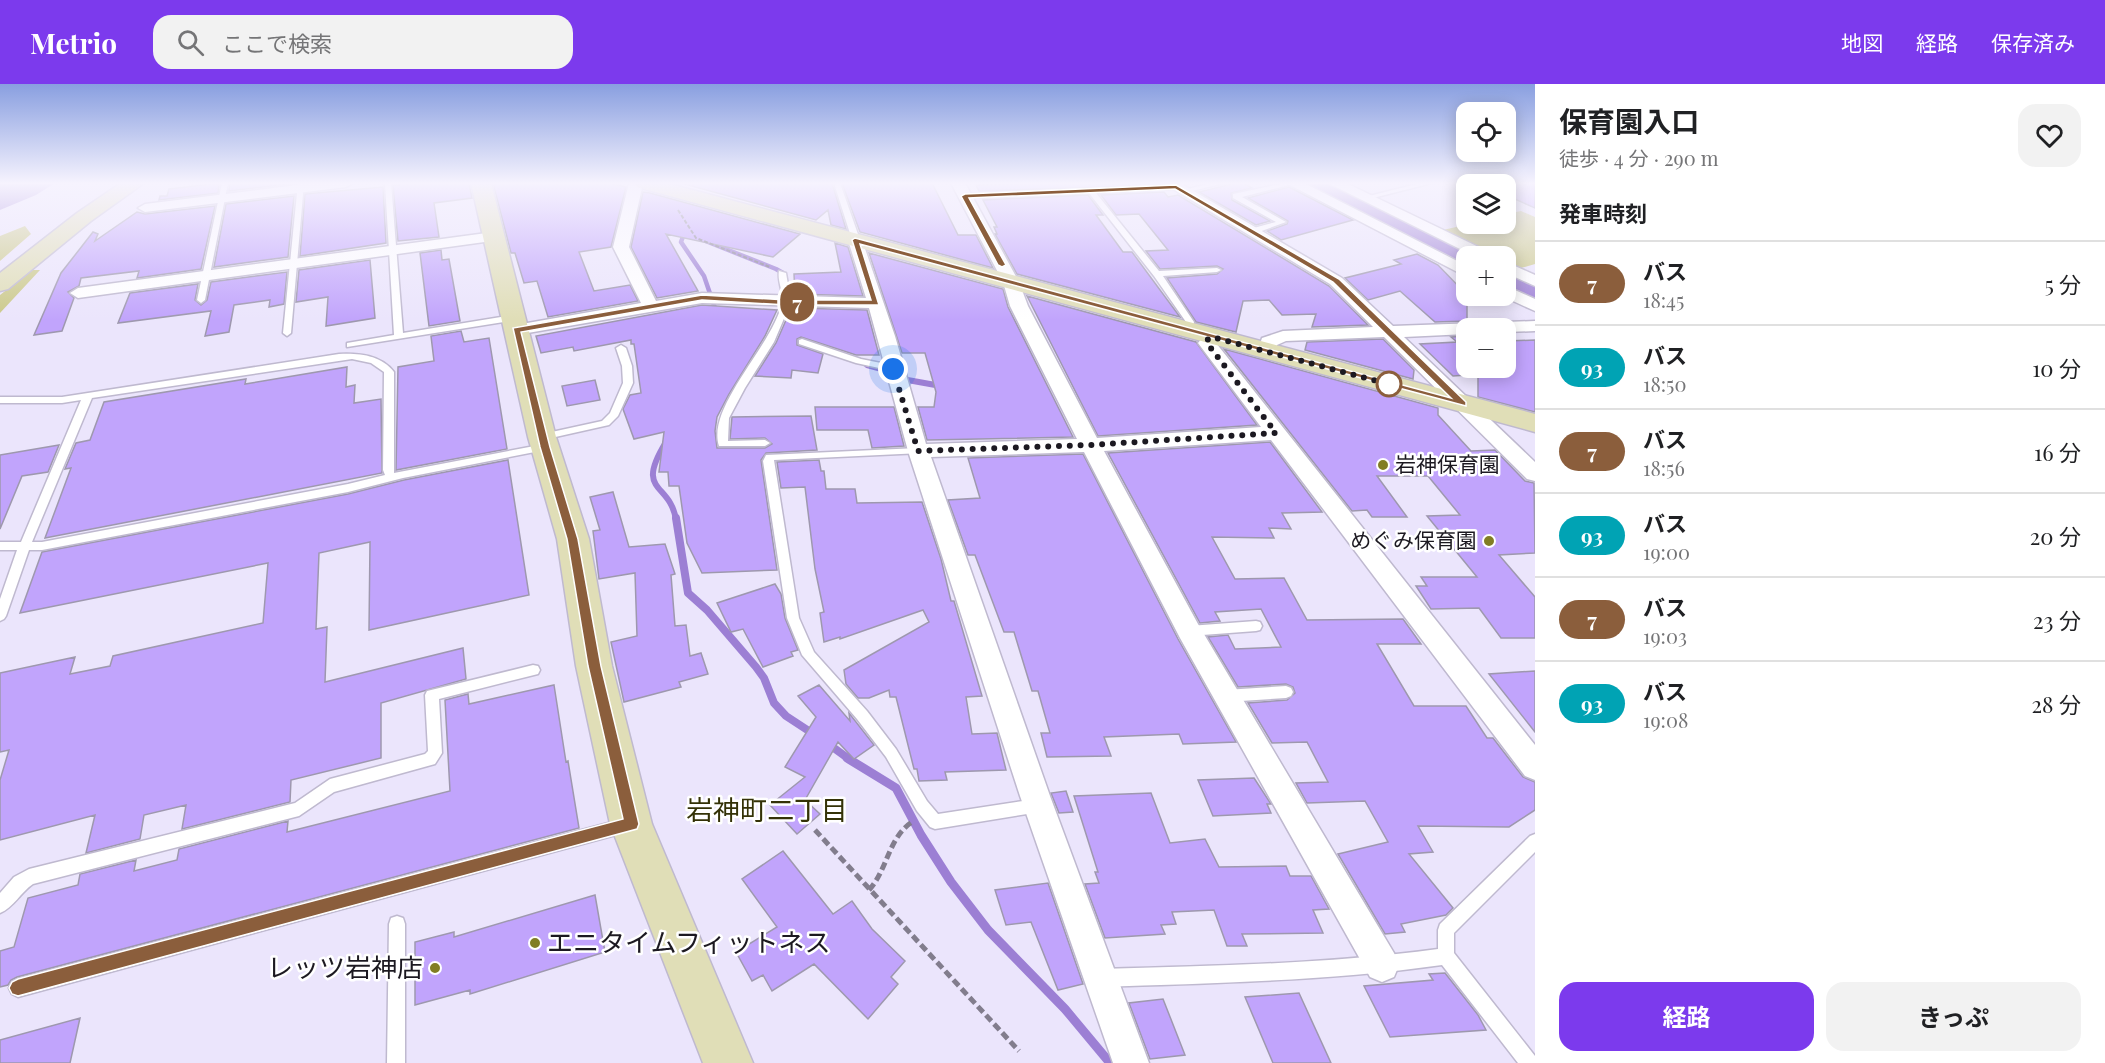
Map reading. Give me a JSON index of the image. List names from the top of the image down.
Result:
{
  "districts": ["岩神町二丁目"],
  "places": [
    "岩神保育園",
    "めぐみ保育園",
    "エニタイムフィットネス",
    "レッツ岩神店"
  ],
  "lines": ["bus line 7"],
  "page": {
    "header": "Metrio",
    "search": "ここで検索",
    "nav": ["地図", "経路", "保存済み"],
    "on_map": "7",
    "heading": [
      ["保育園入口", "徒歩 · 4 分 · 290 m"],
      "発車時刻"
    ],
    "map_buttons": ["+", "−"],
    "list": [
      {
        "mark": "7",
        "name": "バス",
        "note": "18:45",
        "value": "5 分"
      },
      {
        "mark": "93",
        "name": "バス",
        "note": "18:50",
        "value": "10 分"
      },
      {
        "mark": "7",
        "name": "バス",
        "note": "18:56",
        "value": "16 分"
      },
      {
        "mark": "93",
        "name": "バス",
        "note": "19:00",
        "value": "20 分"
      },
      {
        "mark": "7",
        "name": "バス",
        "note": "19:03",
        "value": "23 分"
      },
      {
        "mark": "93",
        "name": "バス",
        "note": "19:08",
        "value": "28 分"
      }
    ],
    "buttons": ["経路", "きっぷ"]
  }
}
